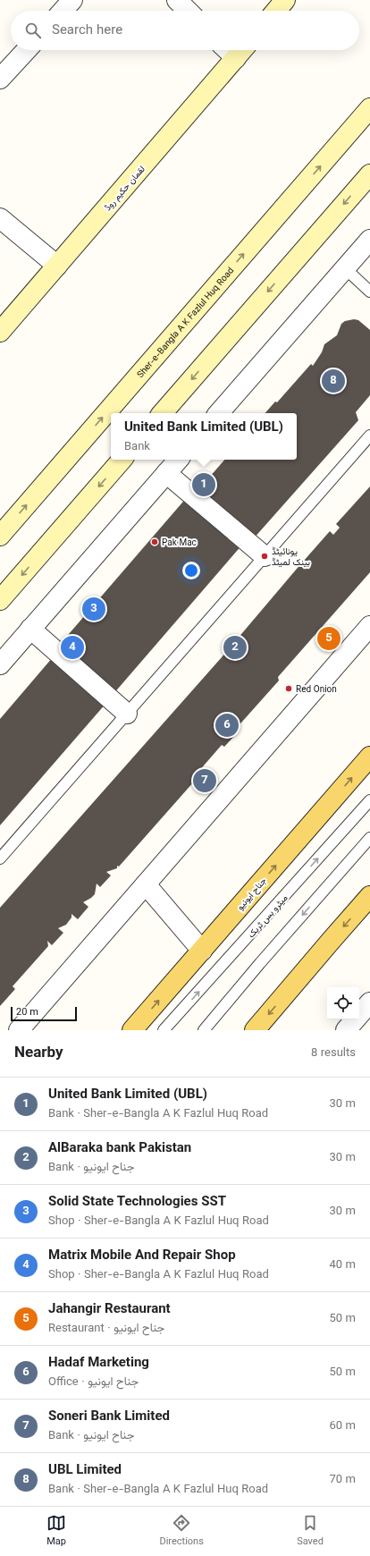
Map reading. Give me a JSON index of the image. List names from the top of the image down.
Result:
{
  "streets": {
    "main road": ["لقمان حکیم روڈ", "Sher-e-Bangla A K Fazlul Huq Road", "جناح ایونیو"],
    "lane": ["میٹرو بس ٹریک"]
  },
  "places": ["Pak Mac", "یونائیٹڈ بینک لمیٹڈ", "Red Onion"],
  "scale_bar": "20 m",
  "page": {
    "search": "Search here",
    "pins": [
      "8",
      "1",
      "3",
      "5",
      "2",
      "4",
      "6",
      "7"
    ],
    "popup": ["United Bank Limited (UBL)", "Bank"],
    "scale": "20 m",
    "heading": ["Nearby", "8 results"],
    "list": [
      {
        "mark": "1",
        "name": "United Bank Limited (UBL)",
        "note": "Bank · Sher-e-Bangla A K Fazlul Huq Road",
        "value": "30 m"
      },
      {
        "mark": "2",
        "name": "AlBaraka bank Pakistan",
        "note": "Bank · جناح ایونیو",
        "value": "30 m"
      },
      {
        "mark": "3",
        "name": "Solid State Technologies SST",
        "note": "Shop · Sher-e-Bangla A K Fazlul Huq Road",
        "value": "30 m"
      },
      {
        "mark": "4",
        "name": "Matrix Mobile And Repair Shop",
        "note": "Shop · Sher-e-Bangla A K Fazlul Huq Road",
        "value": "40 m"
      },
      {
        "mark": "5",
        "name": "Jahangir Restaurant",
        "note": "Restaurant · جناح ایونیو",
        "value": "50 m"
      },
      {
        "mark": "6",
        "name": "Hadaf Marketing",
        "note": "Office · جناح ایونیو",
        "value": "50 m"
      },
      {
        "mark": "7",
        "name": "Soneri Bank Limited",
        "note": "Bank · جناح ایونیو",
        "value": "60 m"
      },
      {
        "mark": "8",
        "name": "UBL Limited",
        "note": "Bank · Sher-e-Bangla A K Fazlul Huq Road",
        "value": "70 m"
      }
    ],
    "nav": ["Map", "Directions", "Saved"]
  }
}
